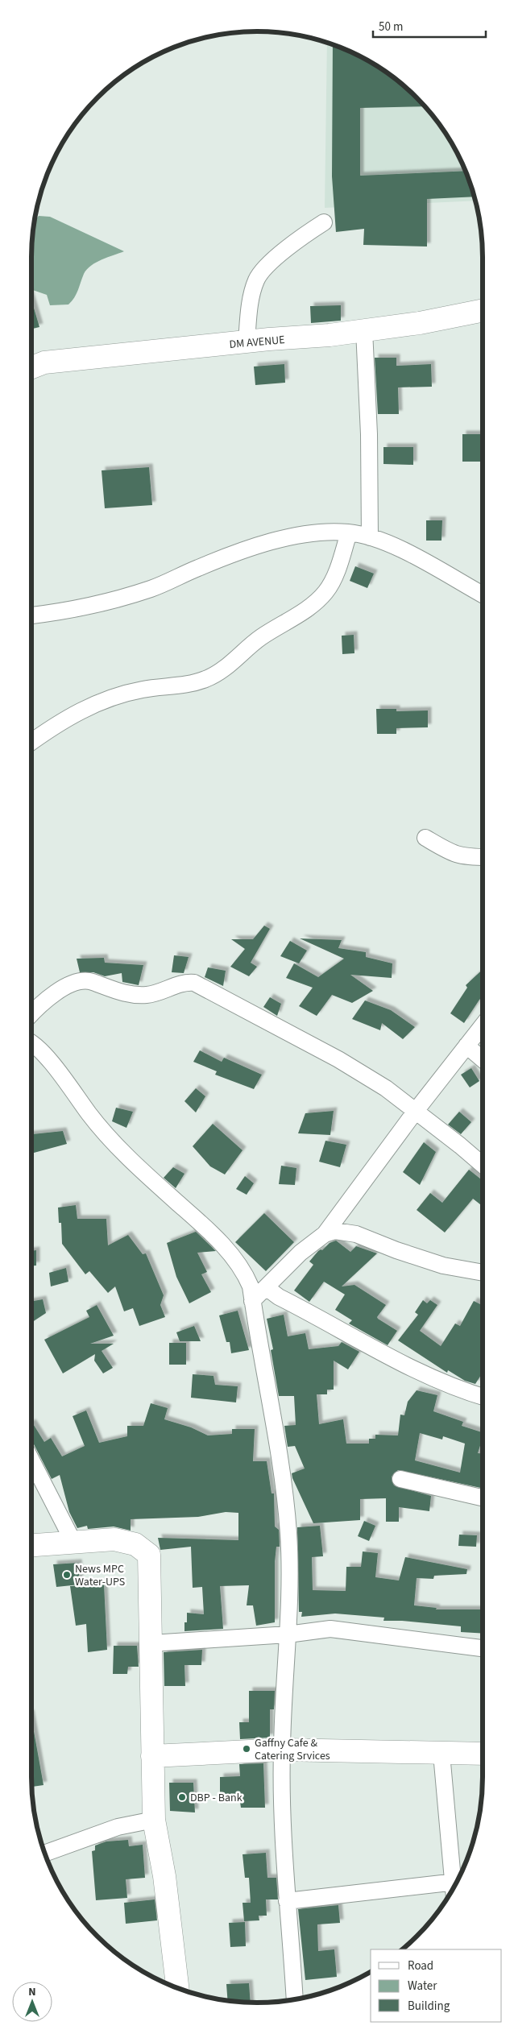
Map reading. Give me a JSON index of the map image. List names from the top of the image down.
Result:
{
  "streets": {
    "street": ["DM AVENUE"]
  },
  "places": ["News MPC Water-UPS", "Gaffny Cafe & Catering Srvices", "DBP - Bank"],
  "legend": ["Road", "Water", "Building"],
  "scale_bar": "50 m",
  "north": "top"
}
